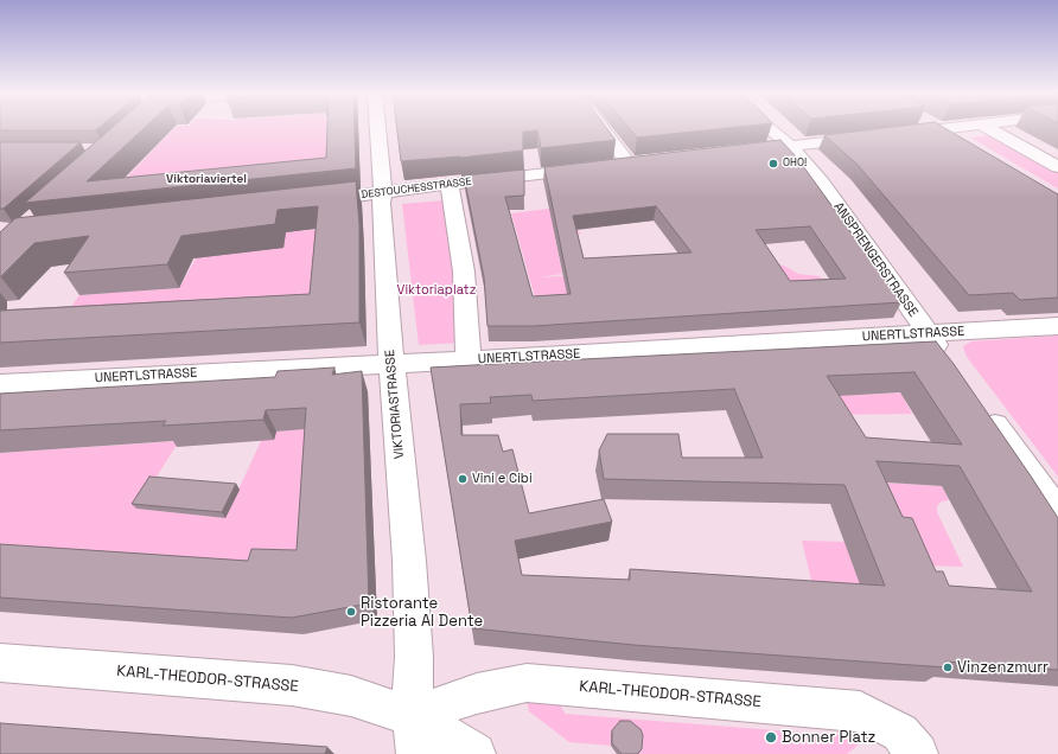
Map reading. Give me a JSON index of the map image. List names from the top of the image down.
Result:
{
  "streets": {
    "street": [
      "DESTOUCHESSTRASSE",
      "ANSPRENGERSTRASSE",
      "UNERTLSTRASSE",
      "VIKTORIASTRASSE",
      "KARL-THEODOR-STRASSE"
    ]
  },
  "crossings": [
    ["DESTOUCHESSTRASSE", "VIKTORIASTRASSE"],
    ["ANSPRENGERSTRASSE", "UNERTLSTRASSE"],
    ["UNERTLSTRASSE", "VIKTORIASTRASSE"],
    ["VIKTORIASTRASSE", "KARL-THEODOR-STRASSE"]
  ],
  "districts": ["Viktoriaviertel"],
  "parks": ["Viktoriaplatz"],
  "places": [
    "OHO!",
    "Vini e Cibi",
    "Ristorante Pizzeria Al Dente",
    "Vinzenzmurr",
    "Bonner Platz"
  ]
}
